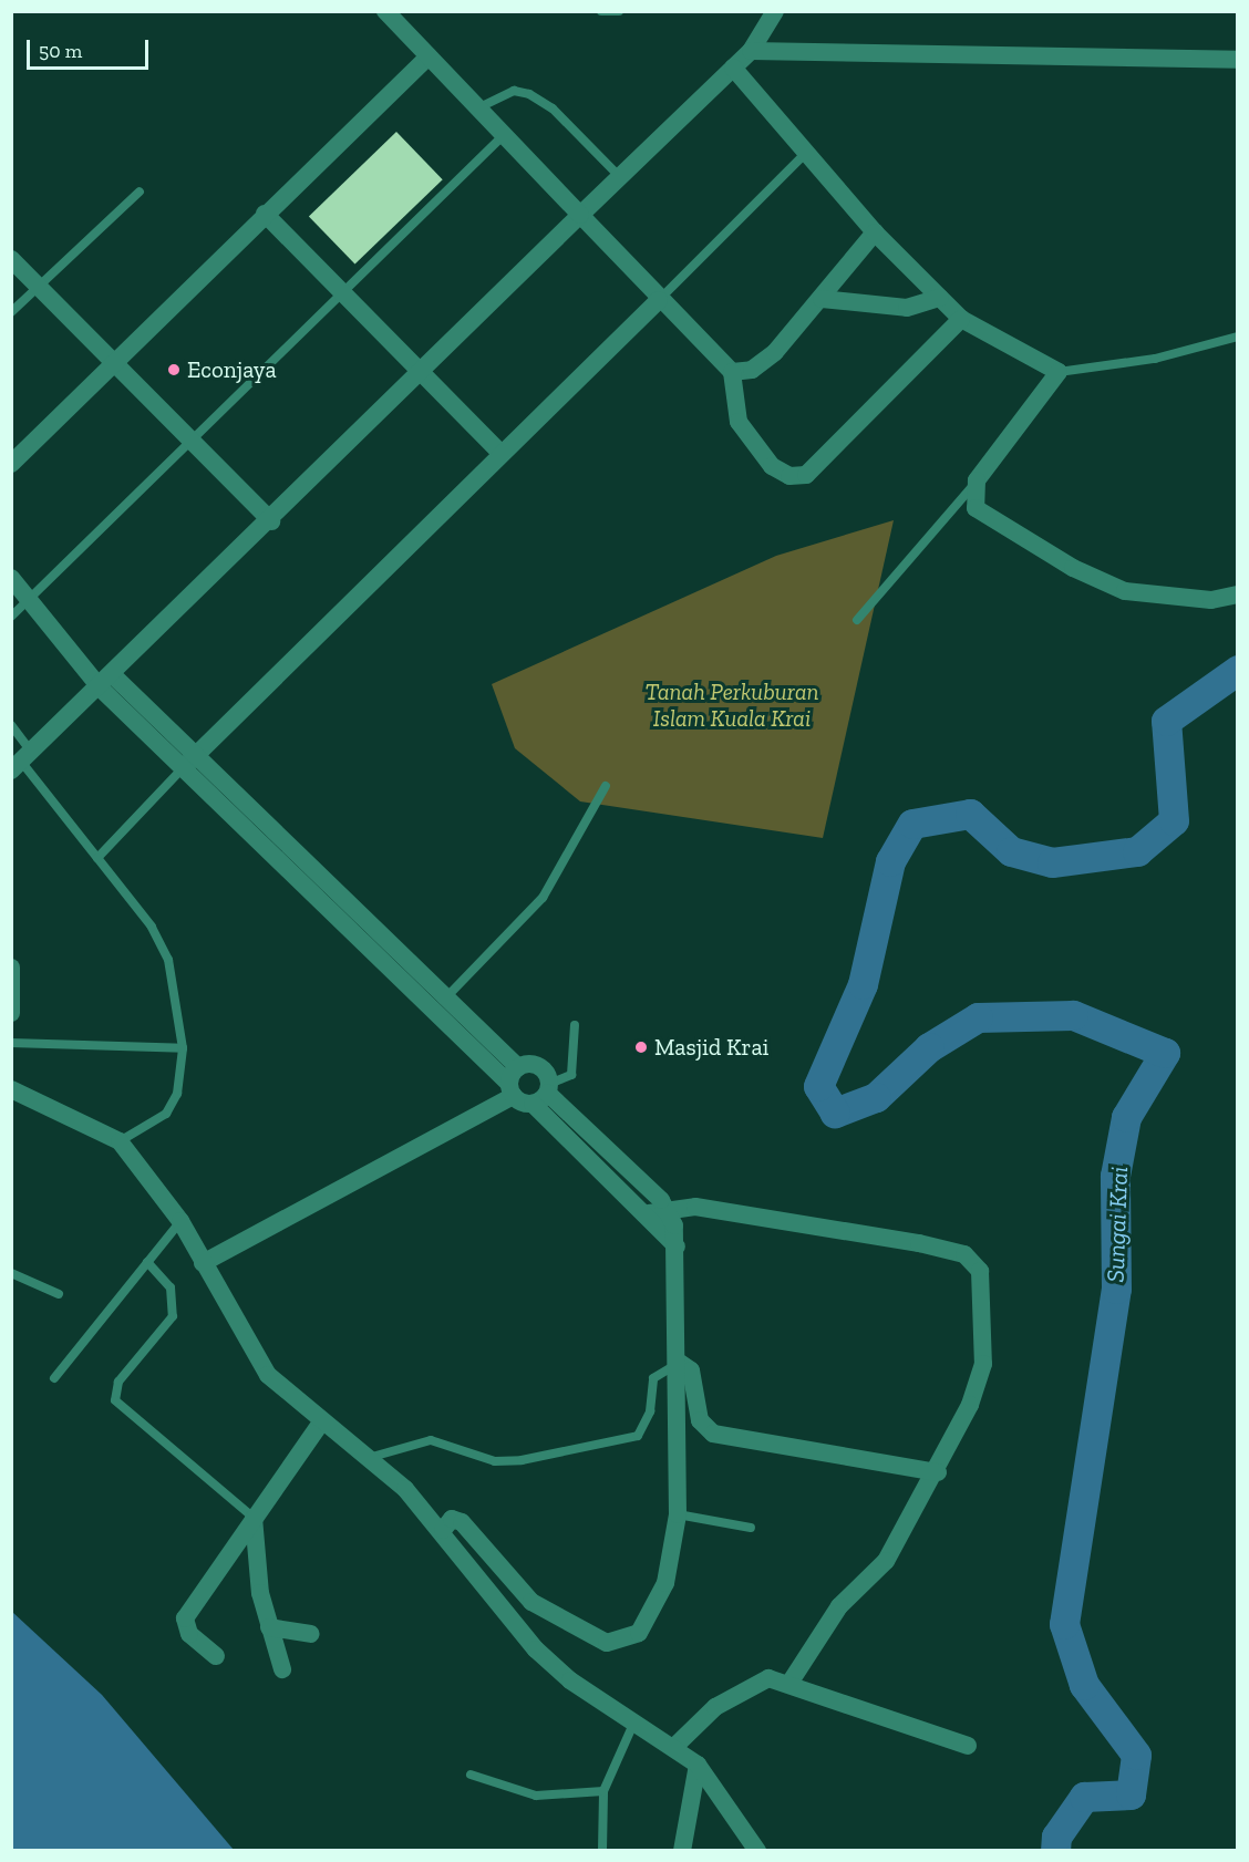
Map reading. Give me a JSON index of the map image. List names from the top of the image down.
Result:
{
  "water": ["Sungai Krai"],
  "parks": ["Tanah Perkuburan Islam Kuala Krai"],
  "places": ["Econjaya", "Masjid Krai"],
  "scale_bar": "50 m"
}
